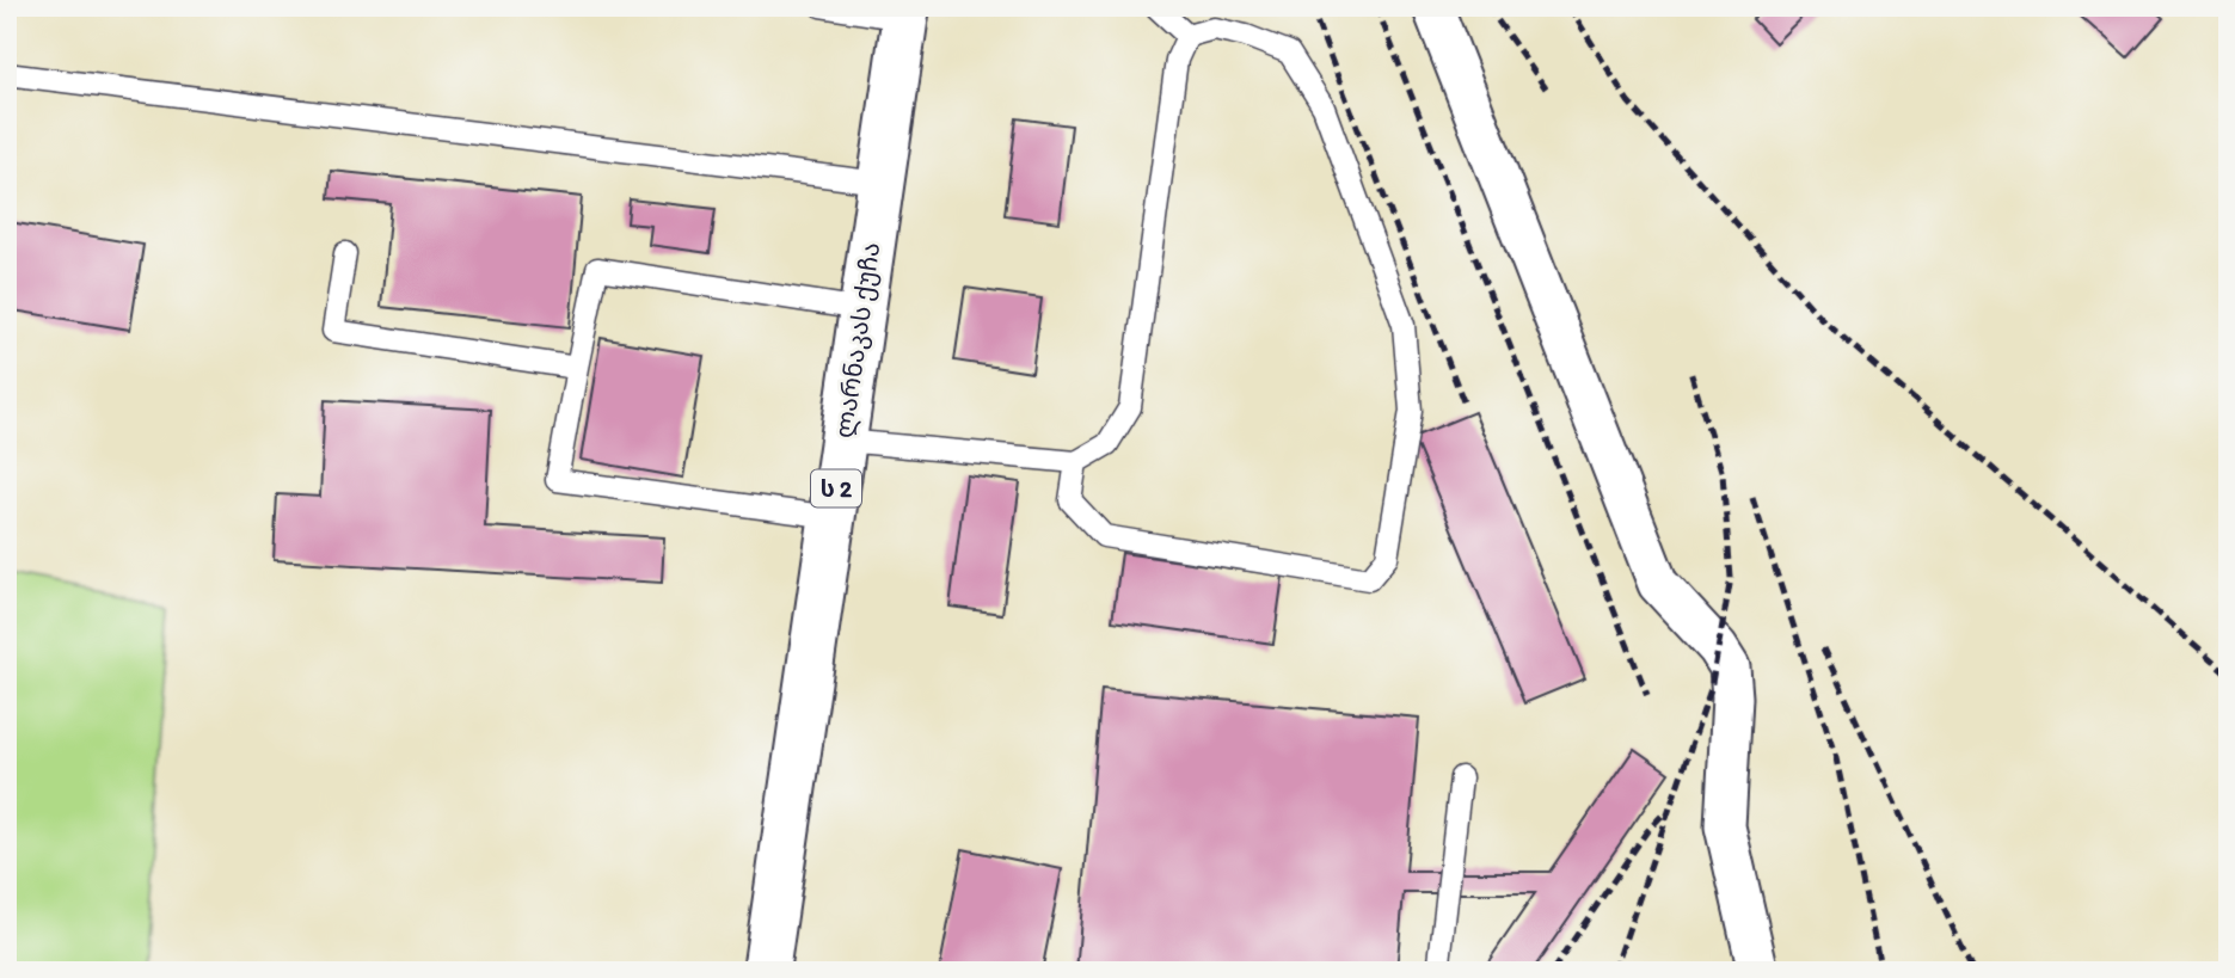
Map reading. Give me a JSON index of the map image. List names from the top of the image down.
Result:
{
  "streets": {
    "highway": ["ლარნაკას ქუჩა", "ს 2"]
  }
}
